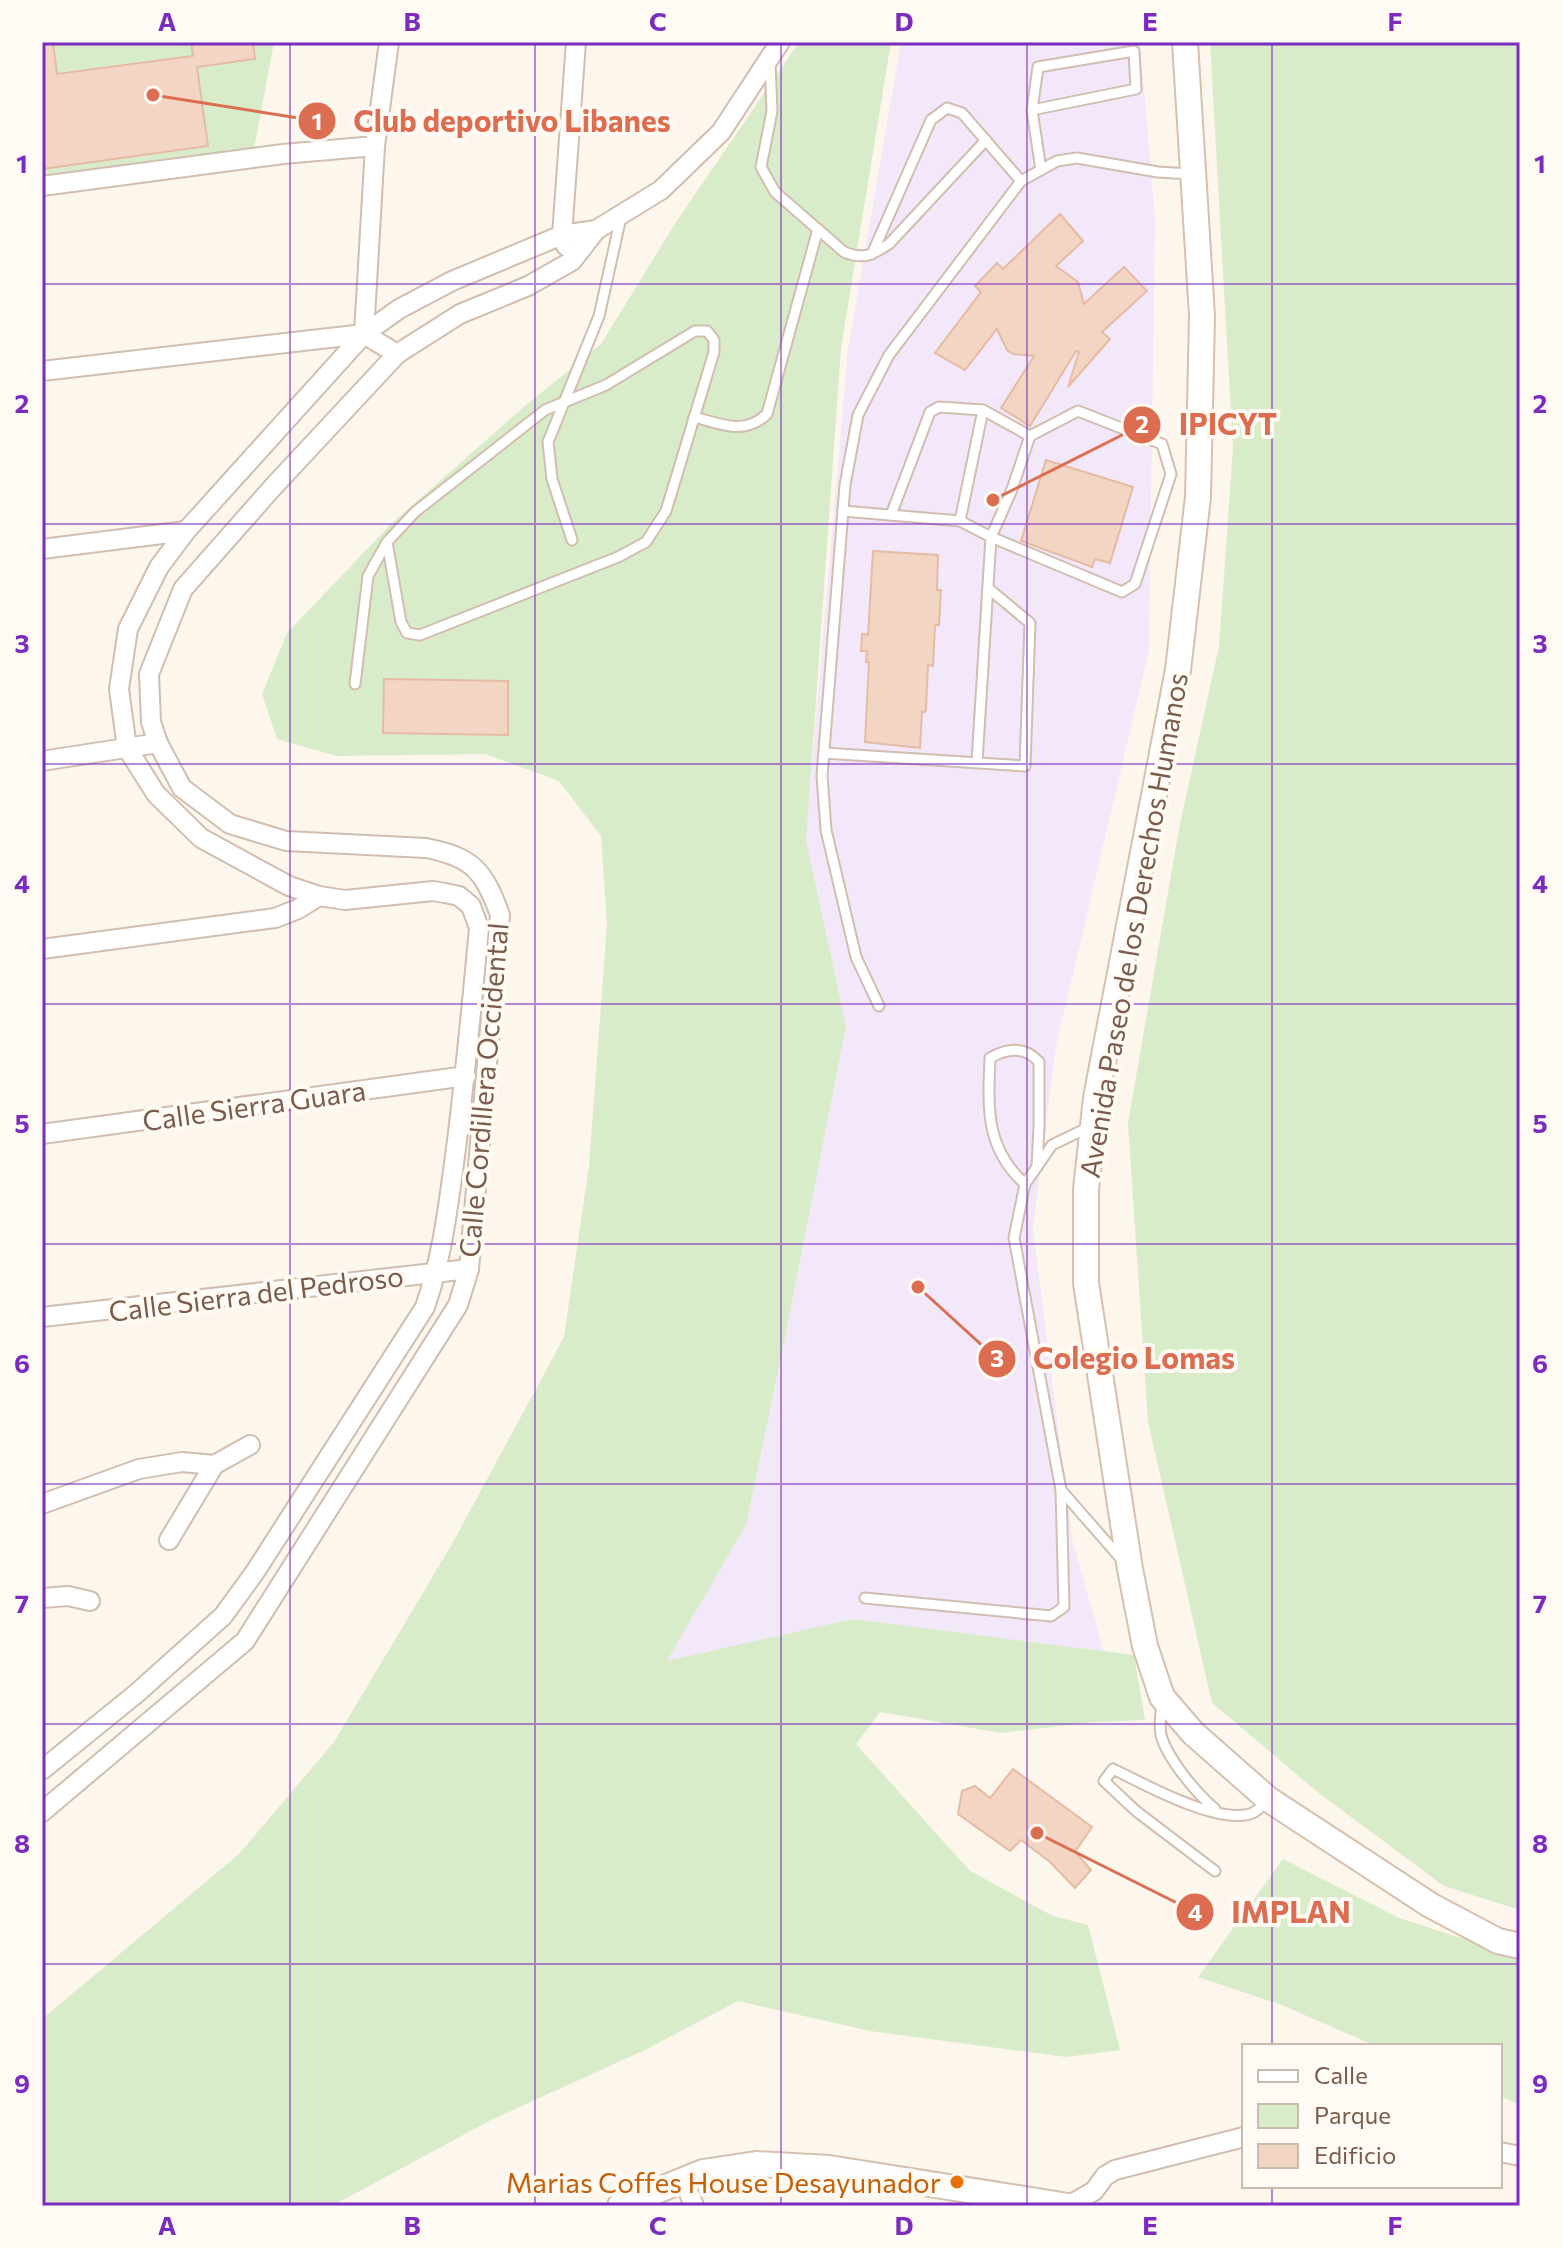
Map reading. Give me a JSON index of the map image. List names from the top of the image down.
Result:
{
  "streets": {
    "main road": ["Avenida Paseo de los Derechos Humanos"],
    "street": ["Calle Cordillera Occidental", "Calle Sierra Guara", "Calle Sierra del Pedroso"]
  },
  "crossings": [
    ["Calle Cordillera Occidental", "Calle Sierra Guara"],
    ["Calle Cordillera Occidental", "Calle Sierra del Pedroso"]
  ],
  "places": [
    "Club deportivo Libanes",
    "IPICYT",
    "Colegio Lomas",
    "IMPLAN",
    "Marias Coffes House Desayunador"
  ],
  "legend": ["Calle", "Parque", "Edificio"],
  "grid": {
    "columns": [
      "A",
      "B",
      "C",
      "D",
      "E",
      "F"
    ],
    "rows": [
      "1",
      "2",
      "3",
      "4",
      "5",
      "6",
      "7",
      "8",
      "9"
    ]
  }
}
